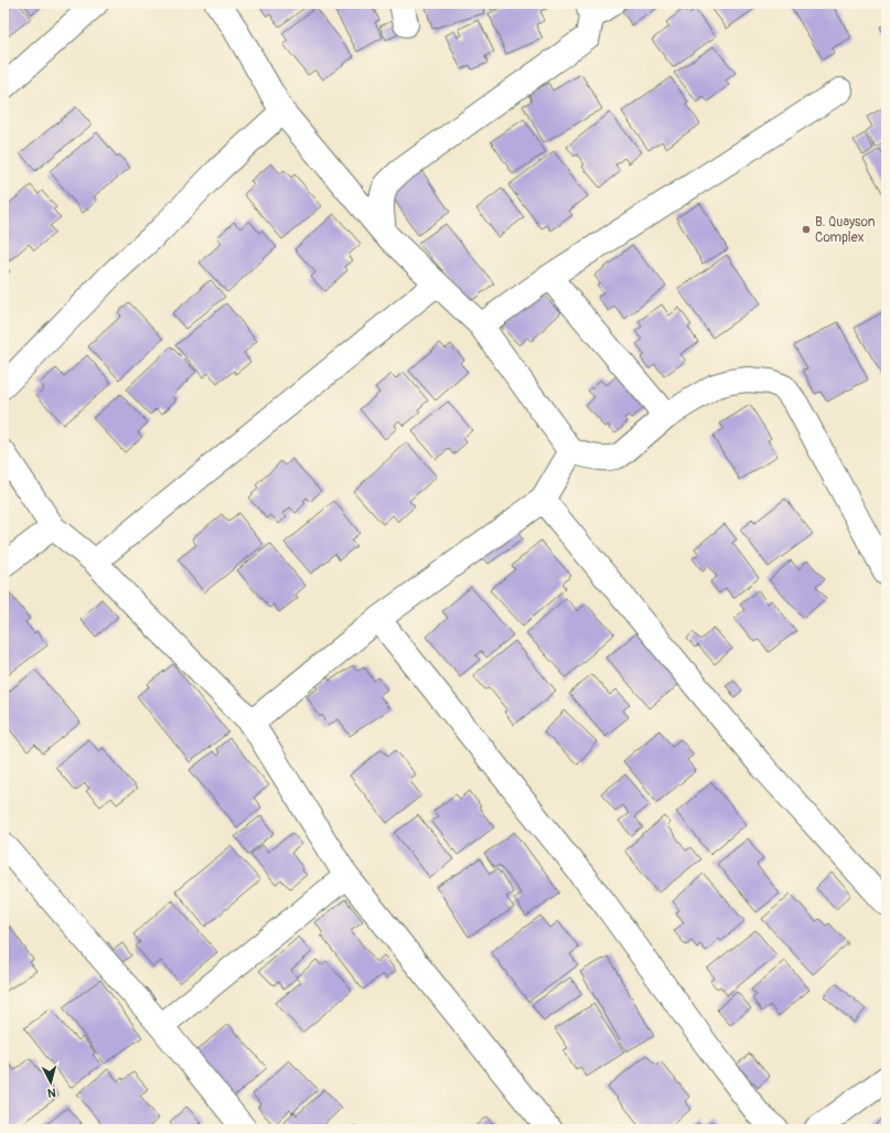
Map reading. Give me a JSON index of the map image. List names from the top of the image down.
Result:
{
  "places": ["B. Quayson Complex"],
  "north": "bottom"
}
